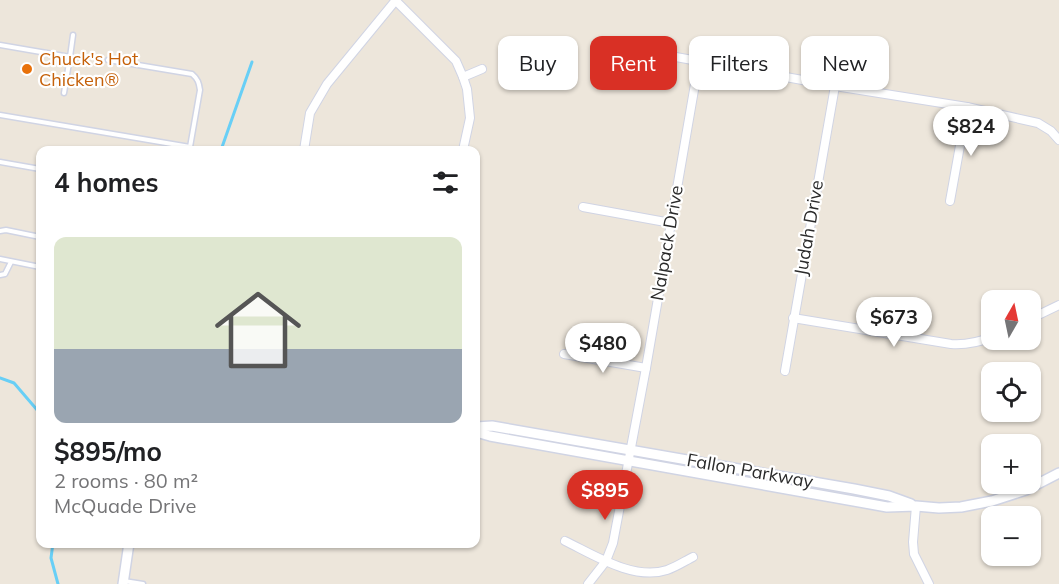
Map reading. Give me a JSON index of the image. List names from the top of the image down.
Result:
{
  "streets": {
    "street": ["Judah Drive", "Nalpack Drive", "Fallon Parkway"]
  },
  "crossings": [
    ["Nalpack Drive", "Fallon Parkway"]
  ],
  "places": ["Chuck's Hot Chicken®"],
  "north": "top",
  "page": {
    "chip": [
      "Buy",
      "Rent",
      "Filters",
      "New"
    ],
    "price": [
      "$824",
      "$673",
      "$480",
      "$895"
    ],
    "heading": "4 homes",
    "list": [
      {
        "name": "$895/mo",
        "note": "2 rooms · 80 m² · McQuade Drive"
      }
    ],
    "map_buttons": ["+", "−"]
  }
}
